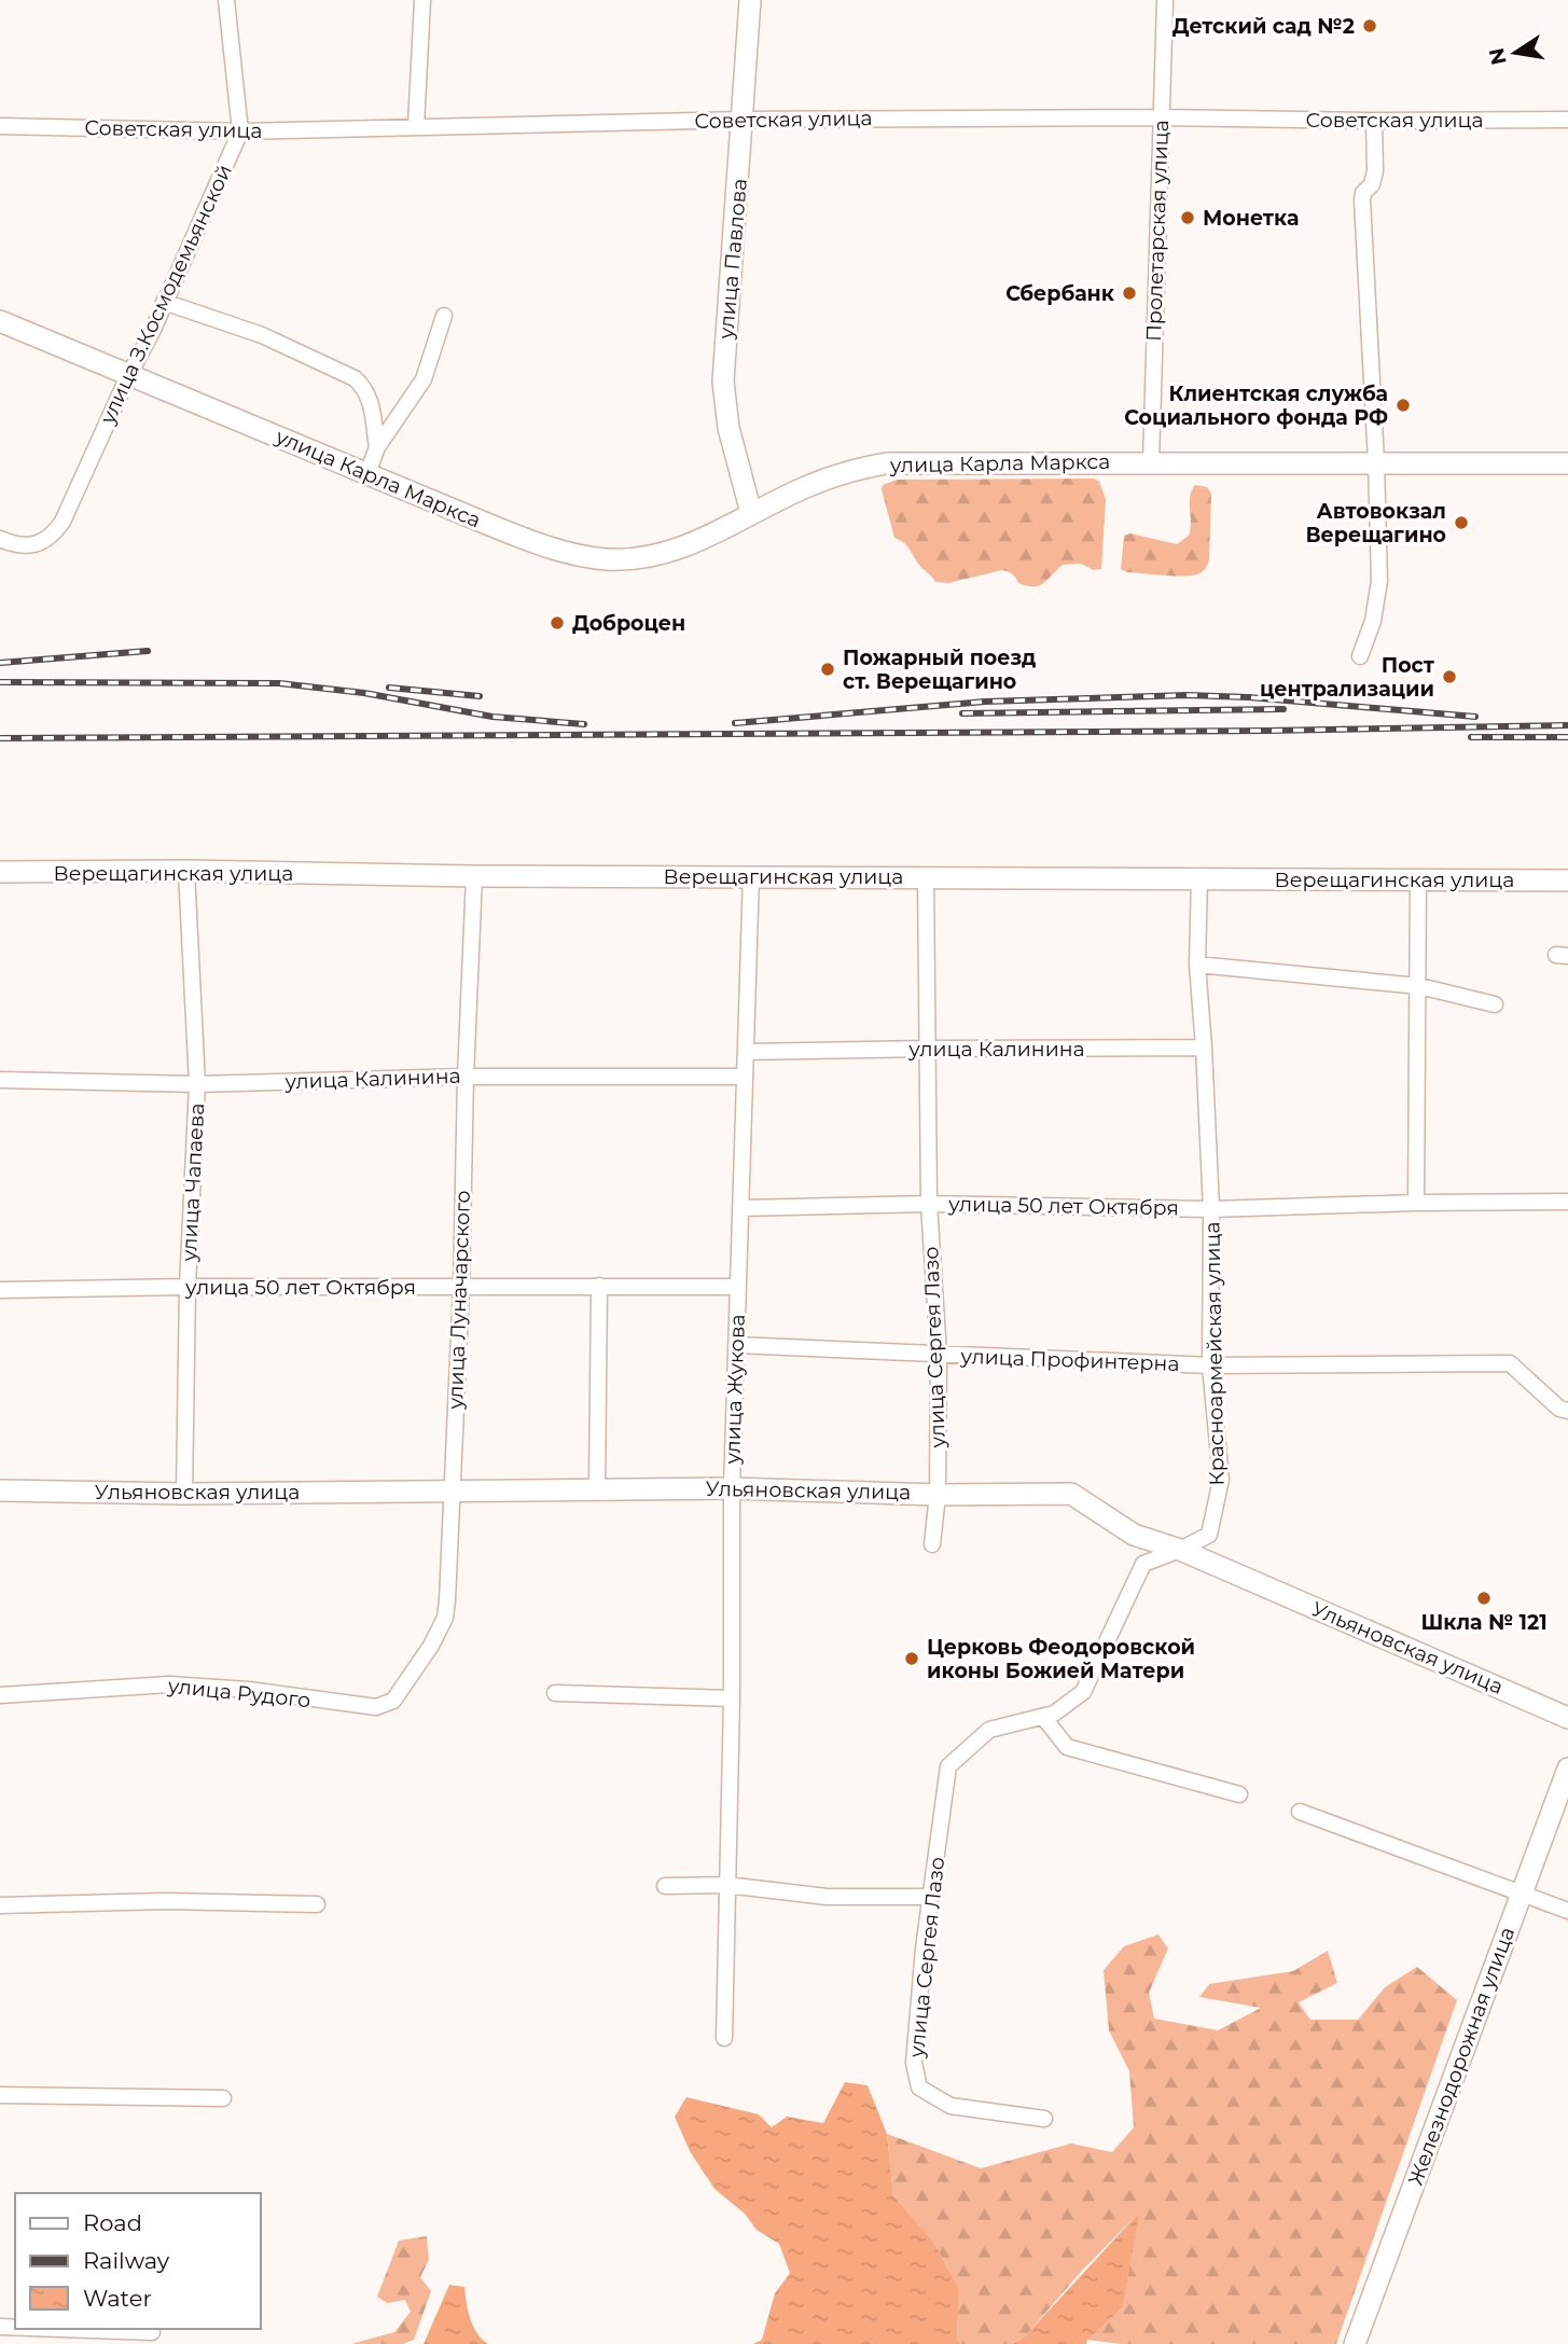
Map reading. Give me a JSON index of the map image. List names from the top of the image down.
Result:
{
  "streets": {
    "main road": [
      "улица Павлова",
      "улица Карла Маркса",
      "Верещагинская улица",
      "Ульяновская улица",
      "Железнодорожная улица"
    ],
    "street": [
      "Советская улица",
      "Пролетарская улица",
      "улица З.Космодемьянской",
      "улица Калинина",
      "улица Чапаева",
      "улица 50 лет Октября",
      "улица Луначарского",
      "улица Сергея Лазо",
      "Красноармейская улица",
      "улица Профинтерна",
      "улица Жукова",
      "улица Рудого"
    ]
  },
  "crossings": [
    ["Советская улица", "Пролетарская улица"],
    ["Советская улица", "улица Павлова"],
    ["Советская улица", "улица З.Космодемьянской"],
    ["Пролетарская улица", "улица Карла Маркса"],
    ["улица Павлова", "улица Карла Маркса"],
    ["улица З.Космодемьянской", "улица Карла Маркса"],
    ["Верещагинская улица", "улица Чапаева"],
    ["Верещагинская улица", "улица Луначарского"],
    ["Верещагинская улица", "улица Сергея Лазо"],
    ["Верещагинская улица", "Красноармейская улица"],
    ["Верещагинская улица", "улица Жукова"],
    ["улица Калинина", "улица Чапаева"],
    ["улица Калинина", "улица Луначарского"],
    ["улица Калинина", "улица Сергея Лазо"],
    ["улица Калинина", "Красноармейская улица"],
    ["улица Калинина", "улица Жукова"],
    ["улица Чапаева", "улица 50 лет Октября"],
    ["улица Чапаева", "Ульяновская улица"],
    ["улица 50 лет Октября", "улица Луначарского"],
    ["улица 50 лет Октября", "улица Сергея Лазо"],
    ["улица 50 лет Октября", "Красноармейская улица"],
    ["улица 50 лет Октября", "улица Жукова"],
    ["улица Луначарского", "Ульяновская улица"],
    ["улица Луначарского", "улица Рудого"],
    ["улица Сергея Лазо", "Красноармейская улица"],
    ["улица Сергея Лазо", "улица Профинтерна"],
    ["улица Сергея Лазо", "Ульяновская улица"],
    ["Красноармейская улица", "улица Профинтерна"],
    ["Красноармейская улица", "Ульяновская улица"],
    ["улица Профинтерна", "улица Жукова"],
    ["улица Жукова", "Ульяновская улица"]
  ],
  "places": [
    "Детский сад №2",
    "Монетка",
    "Сбербанк",
    "Клиентская служба Социального фонда РФ",
    "Автовокзал Верещагино",
    "Доброцен",
    "Пожарный поезд ст. Верещагино",
    "Пост централизации",
    "Шкла № 121",
    "Церковь Феодоровской иконы Божией Матери"
  ],
  "legend": ["Road", "Railway", "Water"],
  "north": "left"
}
